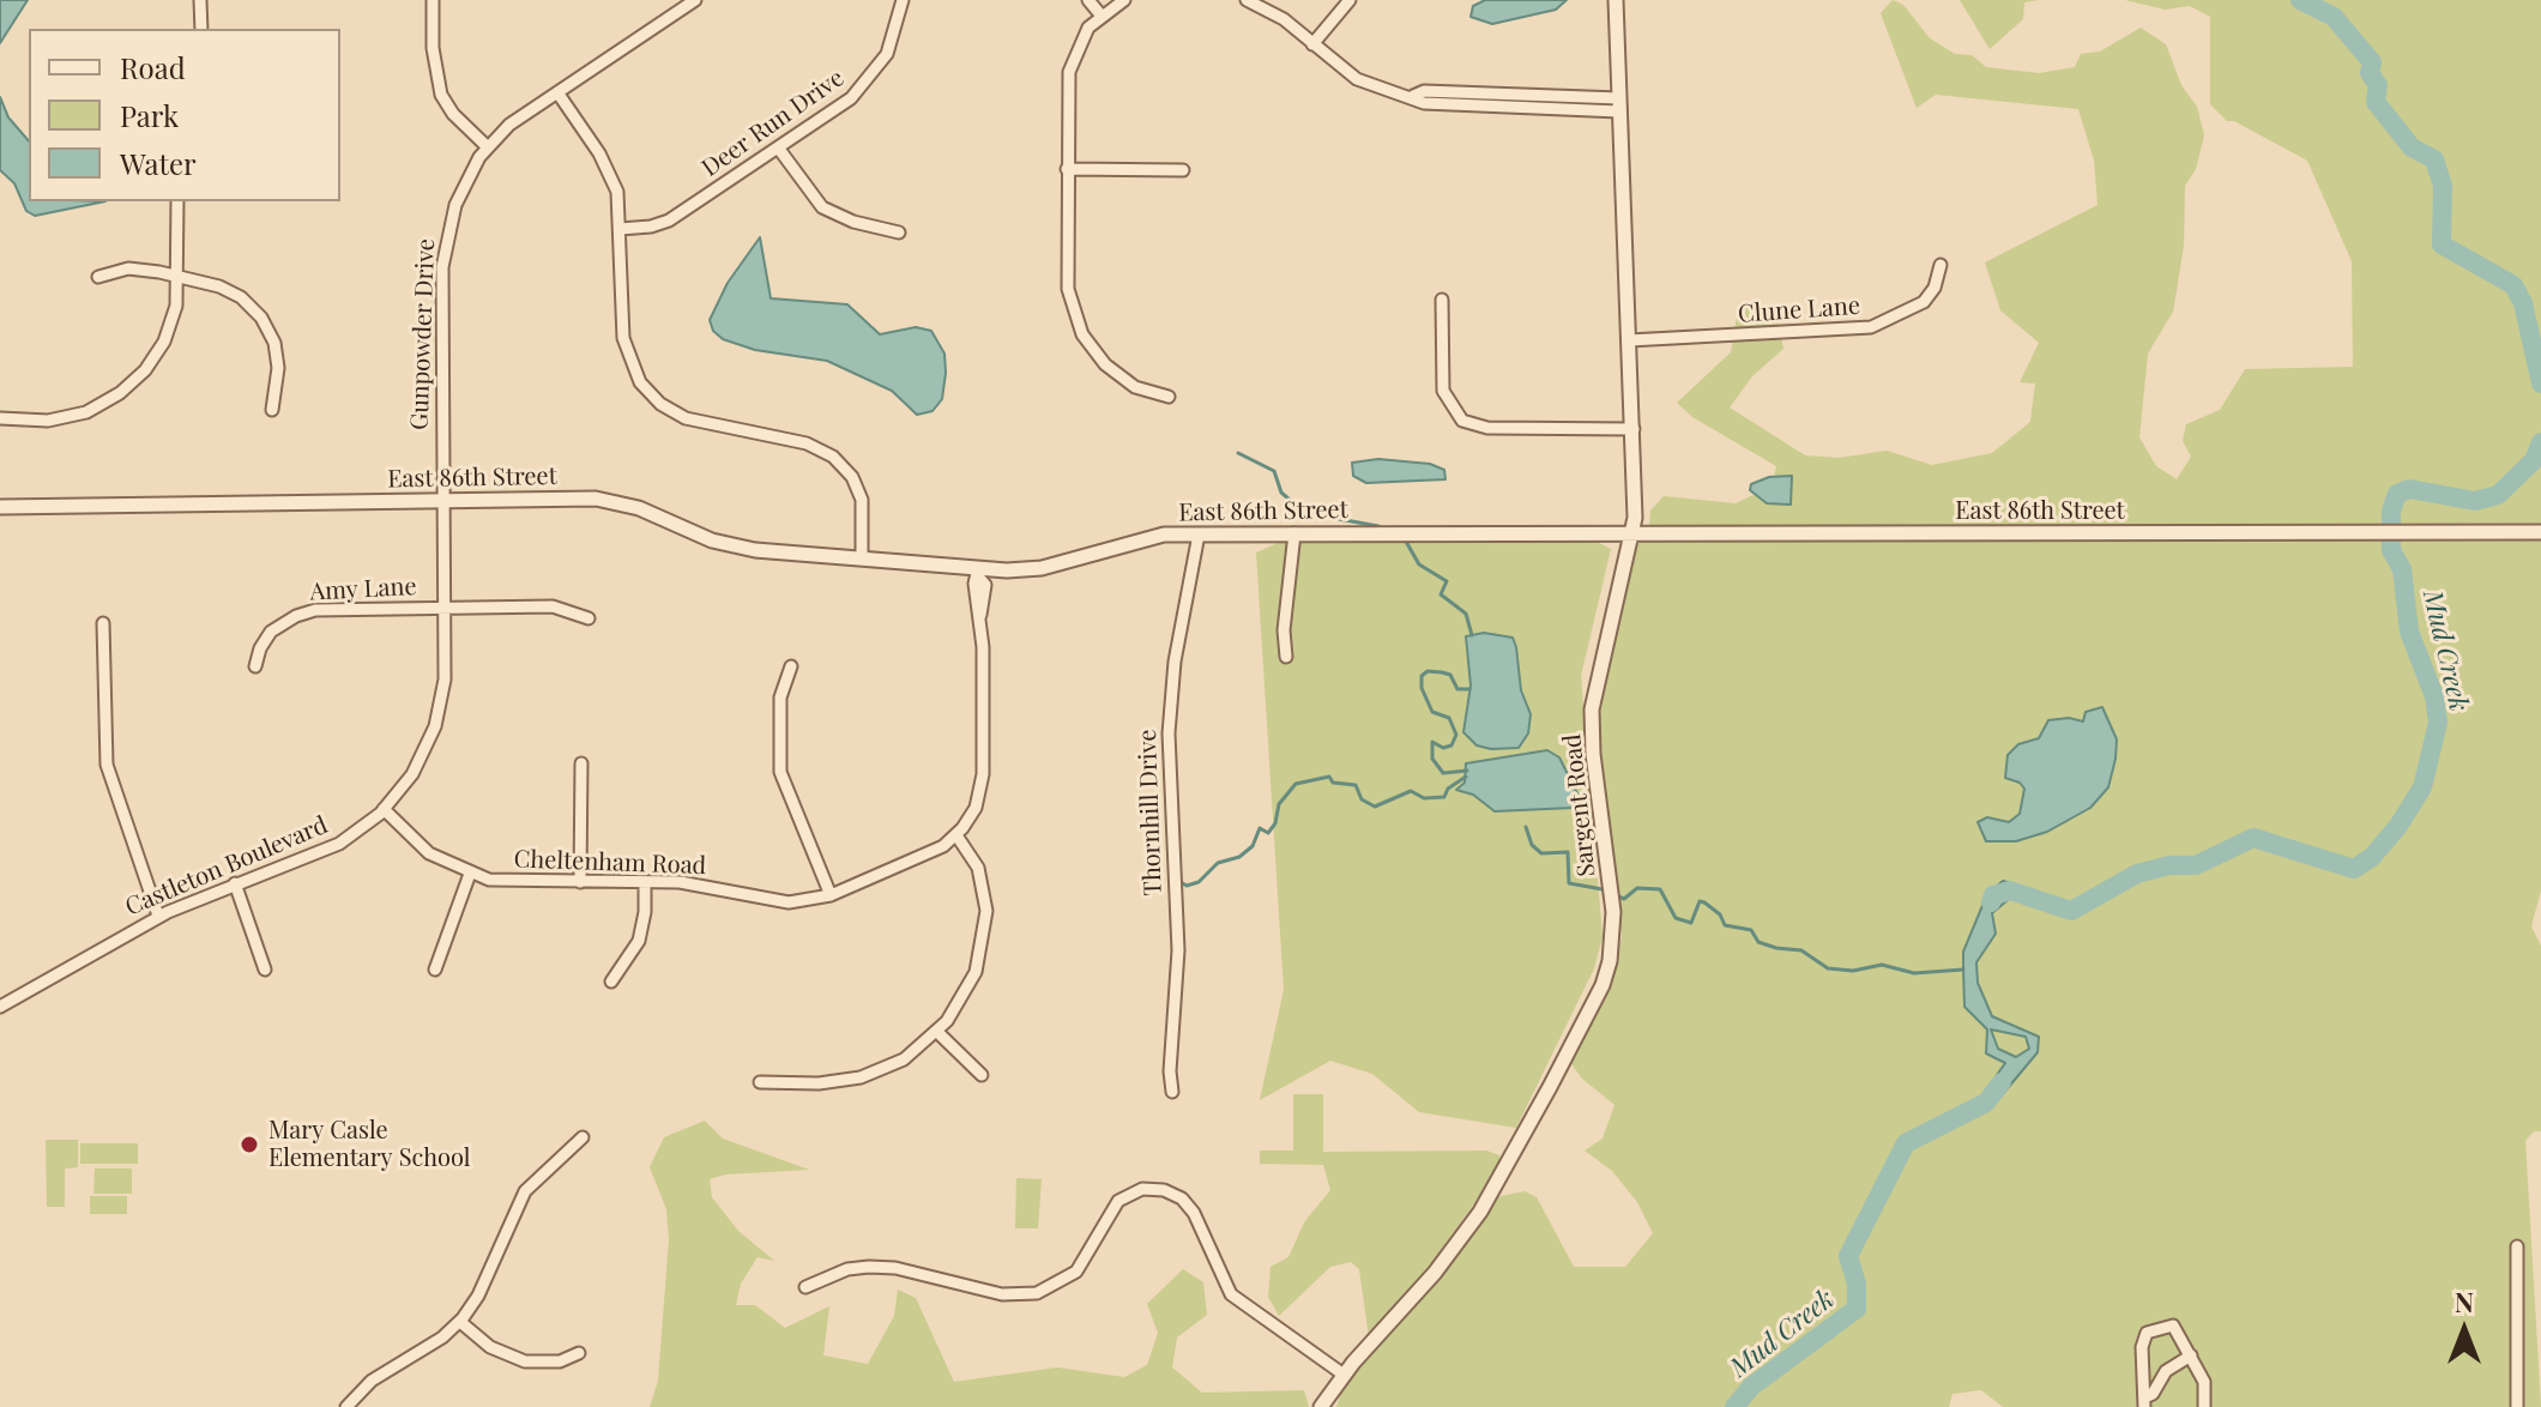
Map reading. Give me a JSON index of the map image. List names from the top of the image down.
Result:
{
  "streets": {
    "street": [
      "Deer Run Drive",
      "Clune Lane",
      "Gunpowder Drive",
      "East 86th Street",
      "Amy Lane",
      "Sargent Road",
      "Thornhill Drive",
      "Cheltenham Road",
      "Castleton Boulevard"
    ]
  },
  "crossings": [
    ["Clune Lane", "Sargent Road"],
    ["Gunpowder Drive", "East 86th Street"],
    ["Gunpowder Drive", "Castleton Boulevard"],
    ["East 86th Street", "Sargent Road"],
    ["East 86th Street", "Thornhill Drive"],
    ["East 86th Street", "Castleton Boulevard"],
    ["Amy Lane", "Castleton Boulevard"],
    ["Cheltenham Road", "Castleton Boulevard"]
  ],
  "water": ["Mud Creek"],
  "places": ["Mary Casle Elementary School"],
  "legend": ["Road", "Park", "Water"],
  "north": "top"
}
